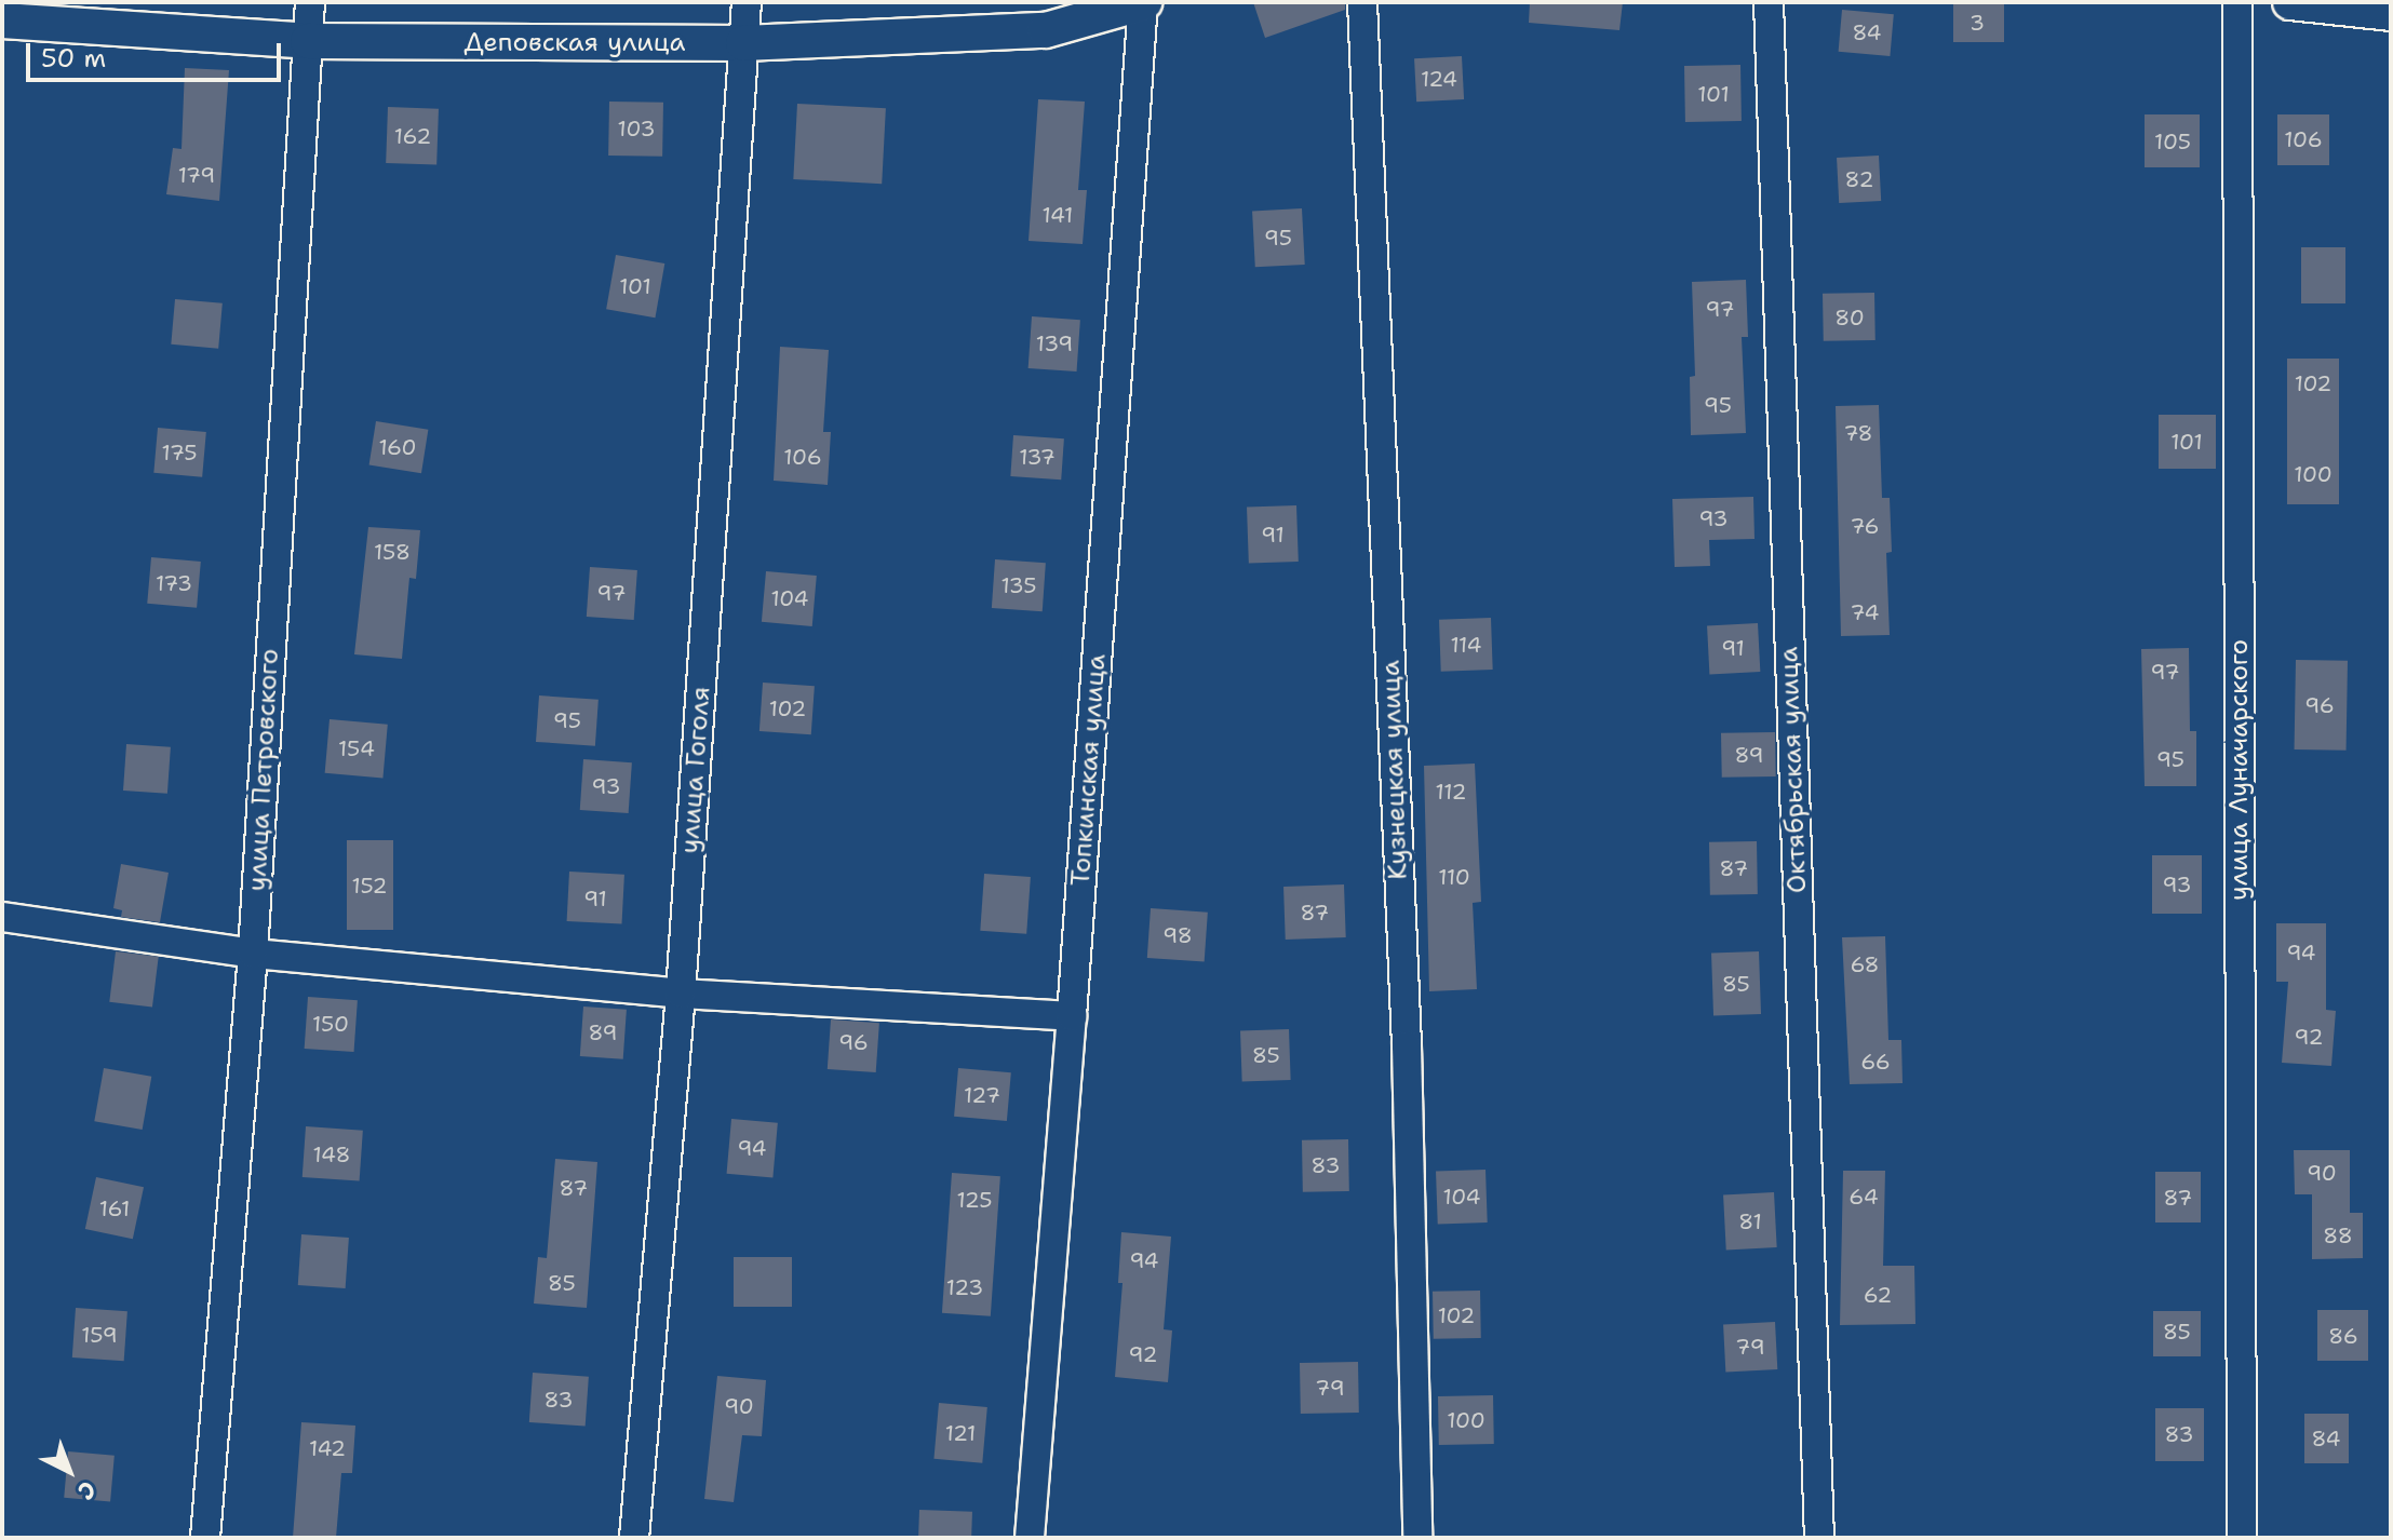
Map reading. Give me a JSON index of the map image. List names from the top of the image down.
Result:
{
  "streets": {
    "street": [
      "Деповская улица",
      "улица Петровского",
      "улица Гоголя",
      "Топкинская улица",
      "Кузнецкая улица",
      "Октябрьская улица",
      "улица Луначарского"
    ]
  },
  "crossings": [
    ["Деповская улица", "улица Петровского"],
    ["Деповская улица", "улица Гоголя"],
    ["Деповская улица", "Топкинская улица"]
  ],
  "house_numbers": [
    "3",
    "84",
    "124",
    "101",
    "103",
    "162",
    "106",
    "105",
    "179",
    "82",
    "141",
    "95",
    "101",
    "97",
    "80",
    "139",
    "102",
    "95",
    "78",
    "101",
    "160",
    "175",
    "106",
    "137",
    "100",
    "93",
    "76",
    "91",
    "158",
    "173",
    "135",
    "97",
    "104",
    "74",
    "114",
    "91",
    "97",
    "96",
    "102",
    "95",
    "154",
    "89",
    "95",
    "93",
    "112",
    "87",
    "110",
    "93",
    "152",
    "91",
    "87",
    "98",
    "94",
    "68",
    "85",
    "150",
    "89",
    "92",
    "96",
    "85",
    "66",
    "127",
    "94",
    "148",
    "83",
    "90",
    "87",
    "104",
    "64",
    "87",
    "125",
    "161",
    "81",
    "88",
    "94",
    "85",
    "123",
    "62",
    "102",
    "85",
    "159",
    "86",
    "79",
    "92",
    "79",
    "83",
    "90",
    "100",
    "121",
    "83",
    "84",
    "142"
  ],
  "scale_bar": "50 m",
  "north": "bottom right"
}
